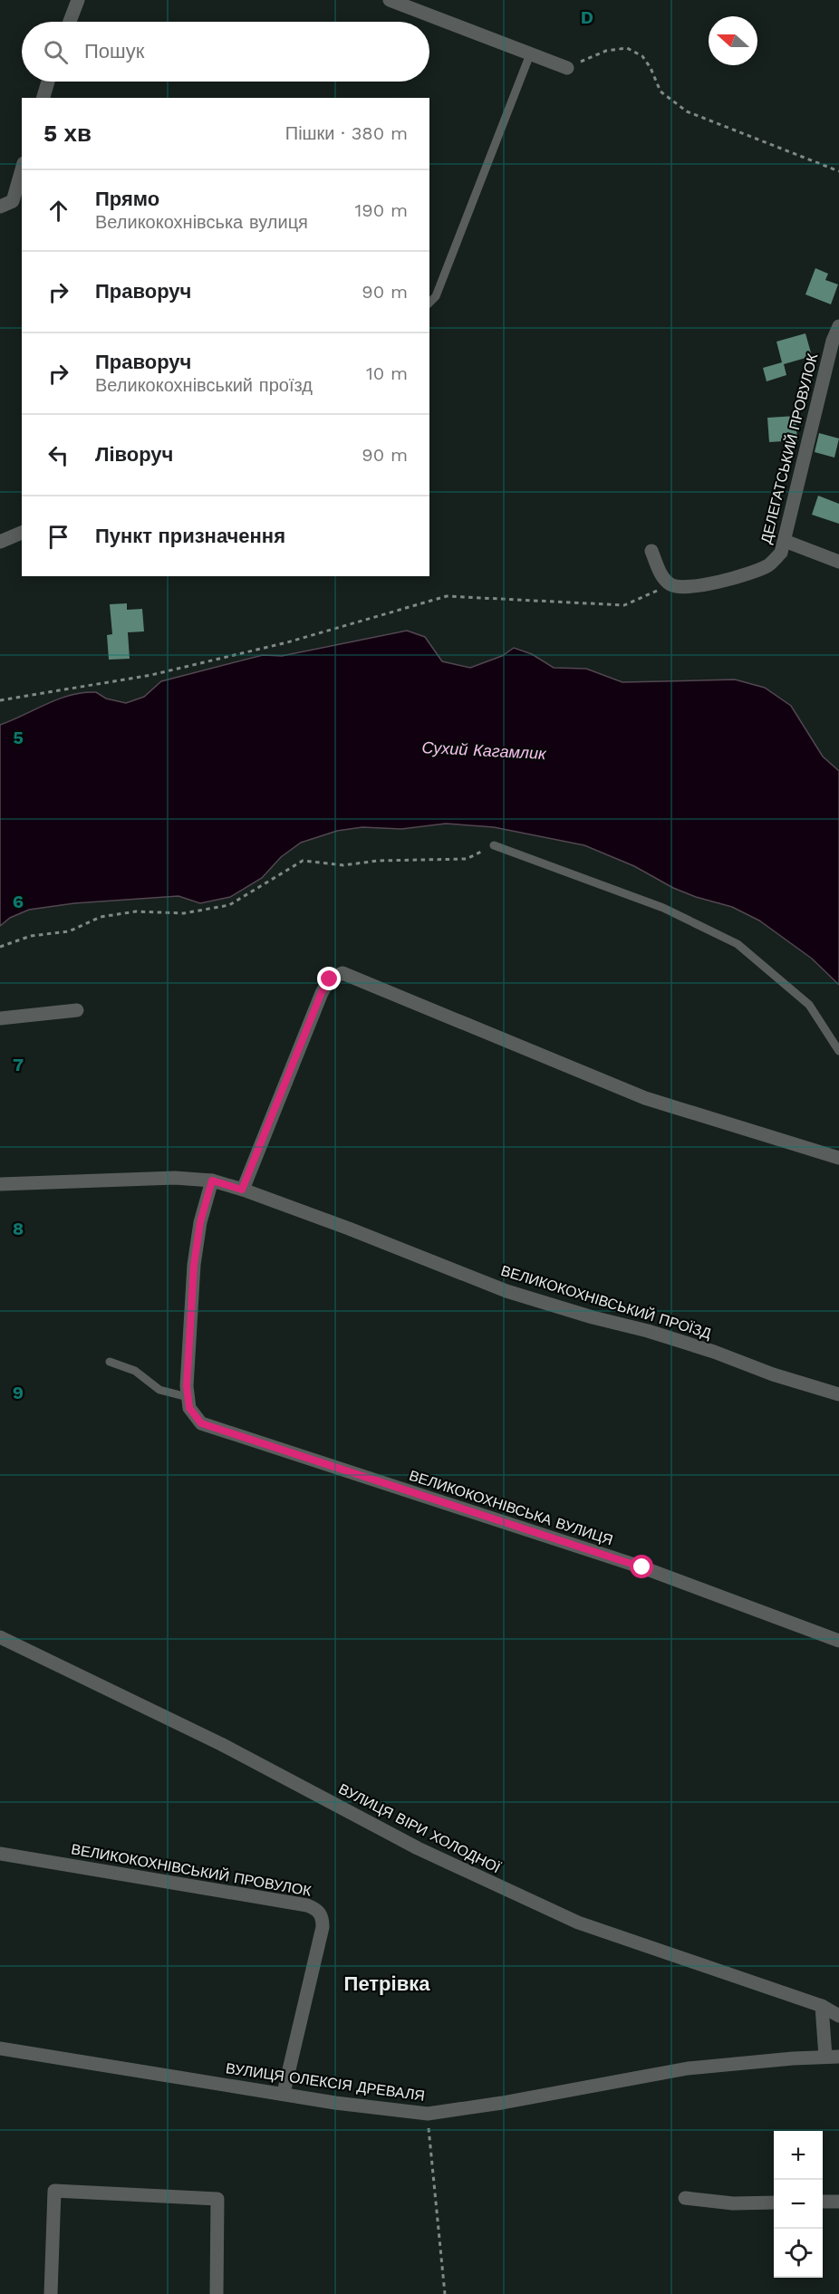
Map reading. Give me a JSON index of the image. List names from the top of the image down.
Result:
{
  "streets": {
    "street": [
      "ДЕЛЕГАТСЬКИЙ ПРОВУЛОК",
      "ВЕЛИКОКОХНІВСЬКИЙ ПРОЇЗД",
      "ВЕЛИКОКОХНІВСЬКА ВУЛИЦЯ",
      "ВУЛИЦЯ ВІРИ ХОЛОДНОЇ",
      "ВЕЛИКОКОХНІВСЬКИЙ ПРОВУЛОК",
      "ВУЛИЦЯ ОЛЕКСІЯ ДРЕВАЛЯ"
    ]
  },
  "crossings": [
    ["ВЕЛИКОКОХНІВСЬКИЙ ПРОВУЛОК", "ВУЛИЦЯ ОЛЕКСІЯ ДРЕВАЛЯ"]
  ],
  "districts": ["Петрівка"],
  "water": ["Сухий Кагамлик"],
  "north": "left",
  "page": {
    "search": "Пошук",
    "heading": ["5 хв", "Пішки · 380 m"],
    "list": [
      ["Прямо", "Великокохнівська вулиця", "190 m"],
      ["Праворуч", "90 m"],
      ["Праворуч", "Великокохнівський проїзд", "10 m"],
      ["Ліворуч", "90 m"],
      "Пункт призначення"
    ],
    "map_buttons": ["+", "−"]
  },
  "grid": {
    "columns": ["D"],
    "rows": [
      "5",
      "6",
      "7",
      "8",
      "9"
    ]
  }
}
